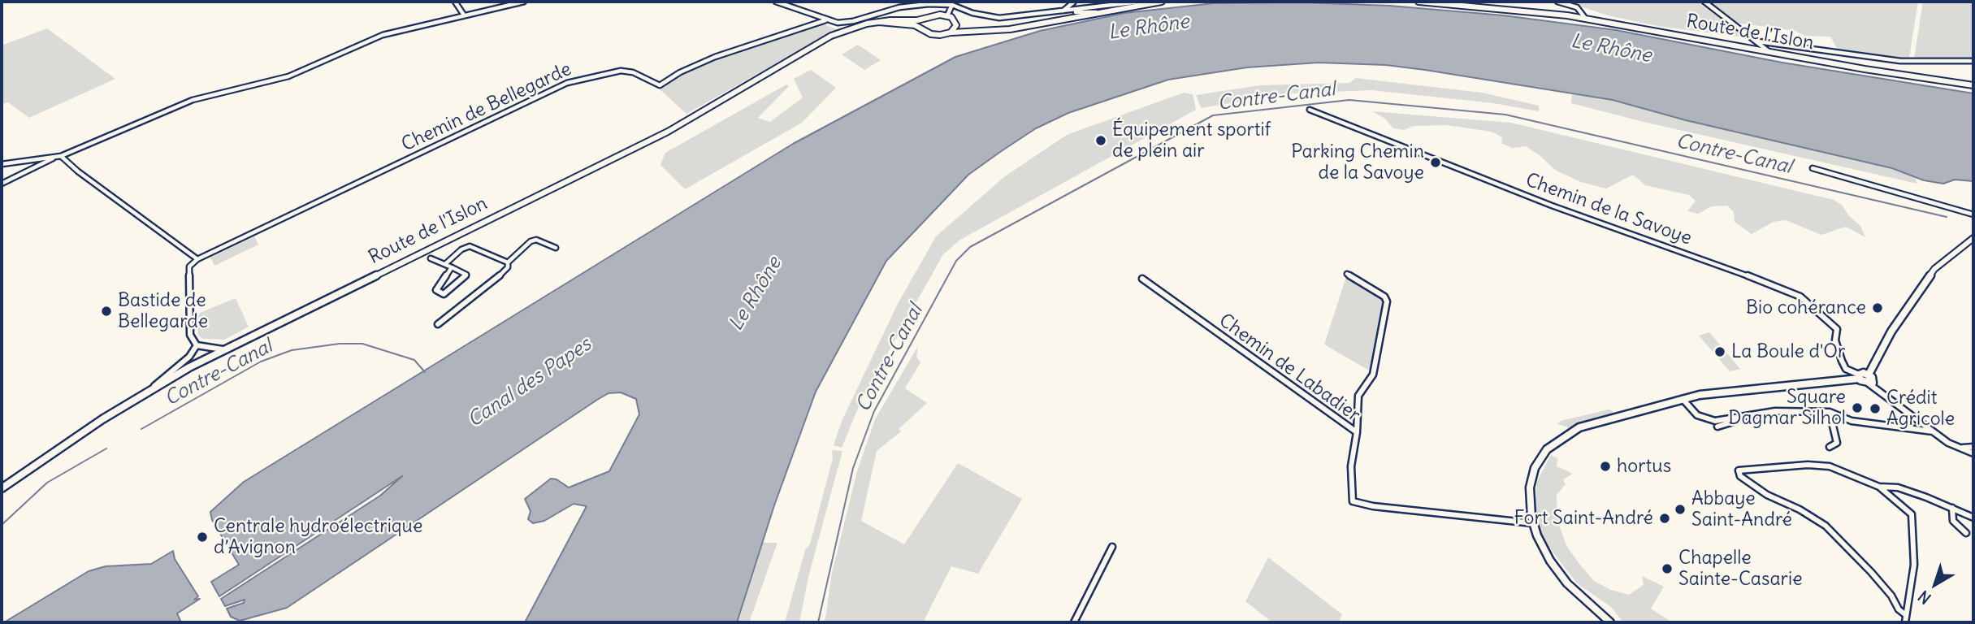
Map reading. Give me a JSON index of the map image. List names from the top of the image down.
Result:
{
  "streets": {
    "street": [
      "Route de l'Islon",
      "Chemin de Bellegarde",
      "Chemin de la Savoye",
      "Chemin de Labadier"
    ]
  },
  "water": ["Le Rhône", "Contre-Canal", "Canal des Papes"],
  "places": [
    "Équipement sportif de plein air",
    "Parking Chemin de la Savoye",
    "Bio cohérance",
    "Bastide de Bellegarde",
    "La Boule d'Or",
    "Square Dagmar Silhol",
    "Crédit Agricole",
    "hortus",
    "Abbaye Saint-André",
    "Fort Saint-André",
    "Centrale hydroélectrique d’Avignon",
    "Chapelle Sainte-Casarie"
  ],
  "north": "bottom left"
}
